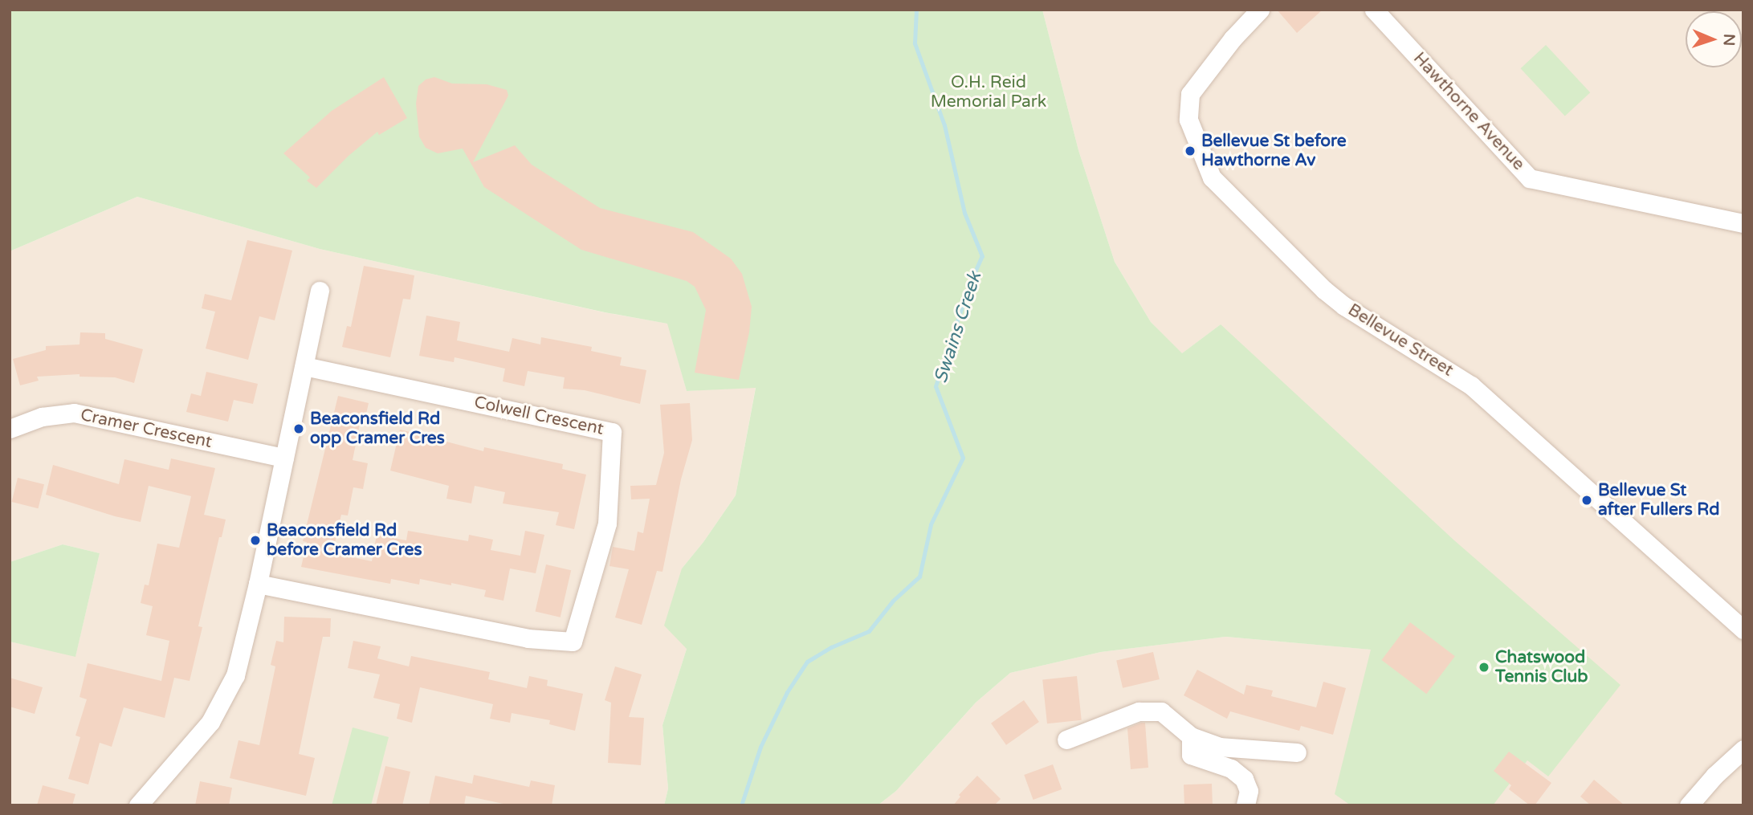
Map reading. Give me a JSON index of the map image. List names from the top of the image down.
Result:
{
  "streets": {
    "street": [
      "Hawthorne Avenue",
      "Bellevue Street",
      "Colwell Crescent",
      "Cramer Crescent"
    ]
  },
  "water": ["Swains Creek"],
  "parks": ["O.H. Reid Memorial Park"],
  "places": [
    "Bellevue St before Hawthorne Av",
    "Beaconsfield Rd opp Cramer Cres",
    "Bellevue St after Fullers Rd",
    "Beaconsfield Rd before Cramer Cres",
    "Chatswood Tennis Club"
  ],
  "north": "right"
}
